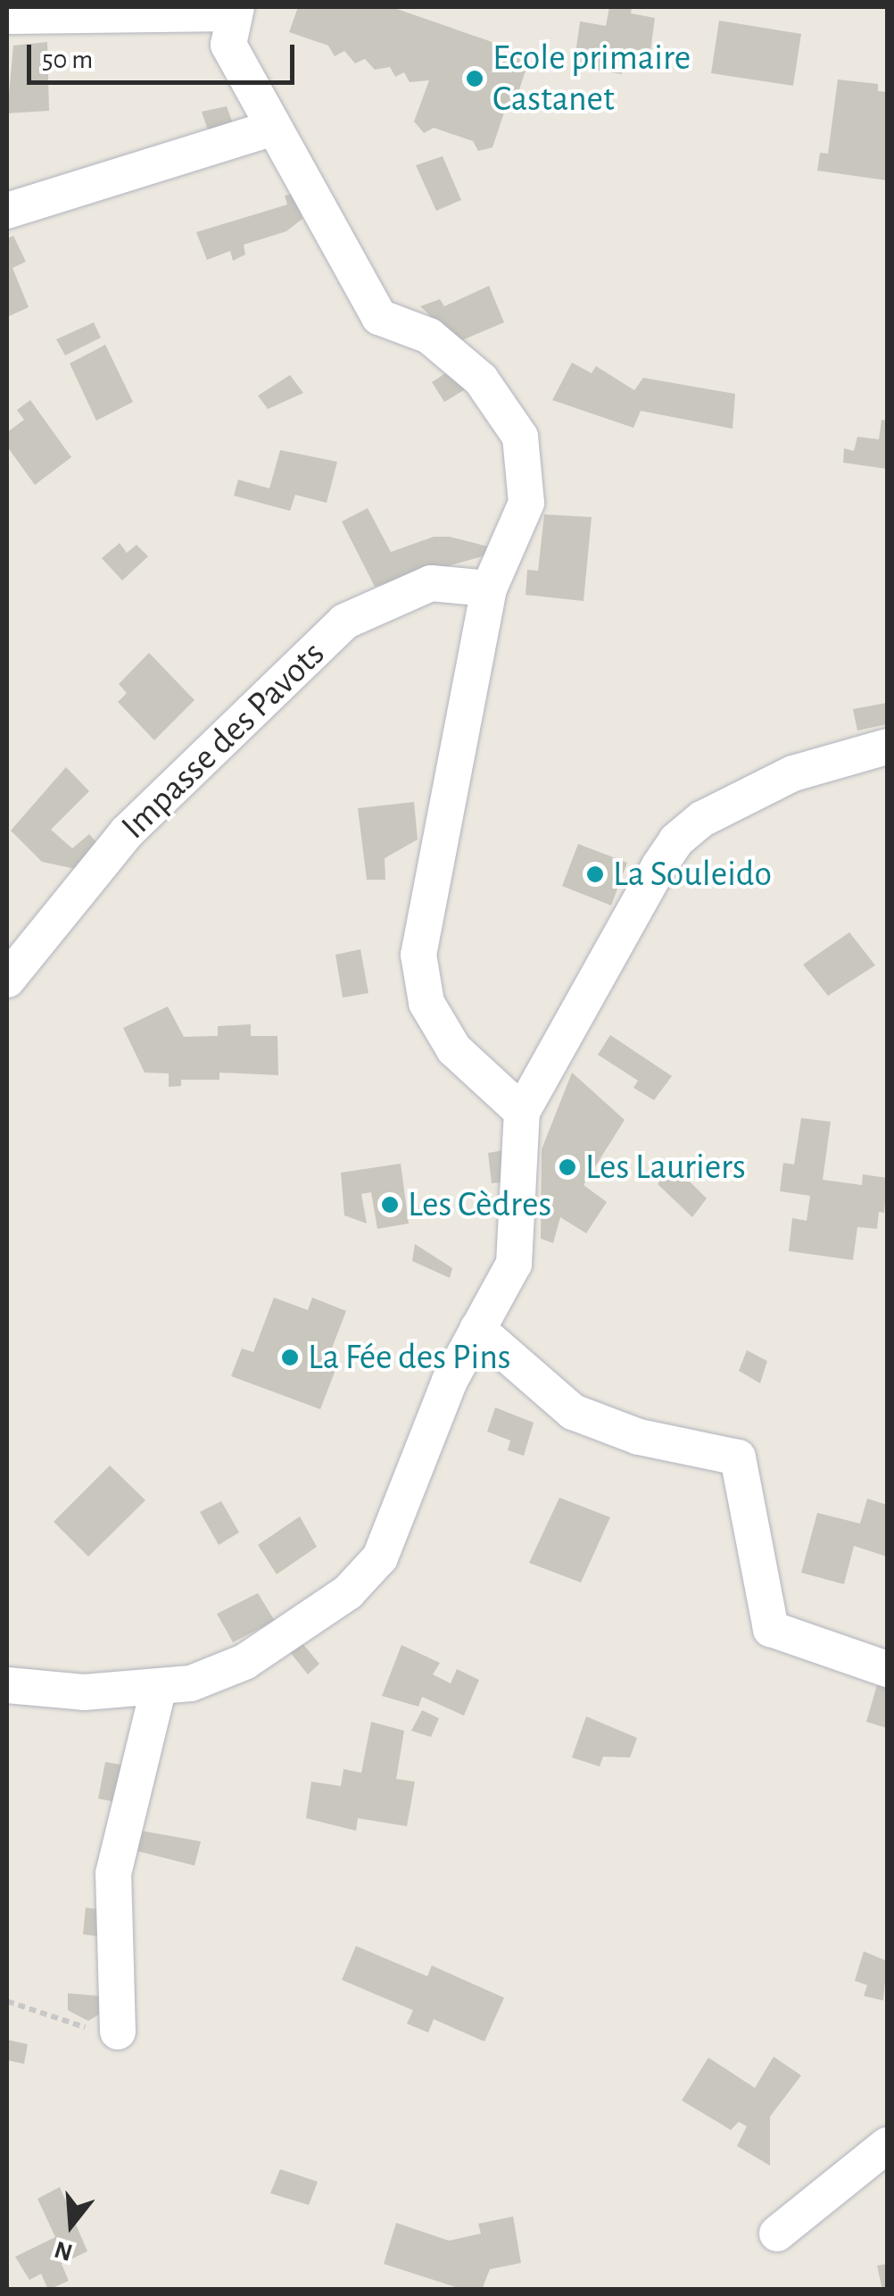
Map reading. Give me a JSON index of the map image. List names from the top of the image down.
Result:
{
  "streets": {
    "street": ["Impasse des Pavots"]
  },
  "places": [
    "Ecole primaire Castanet",
    "La Souleido",
    "Les Lauriers",
    "Les Cèdres",
    "La Fée des Pins"
  ],
  "scale_bar": "50 m",
  "north": "bottom"
}
